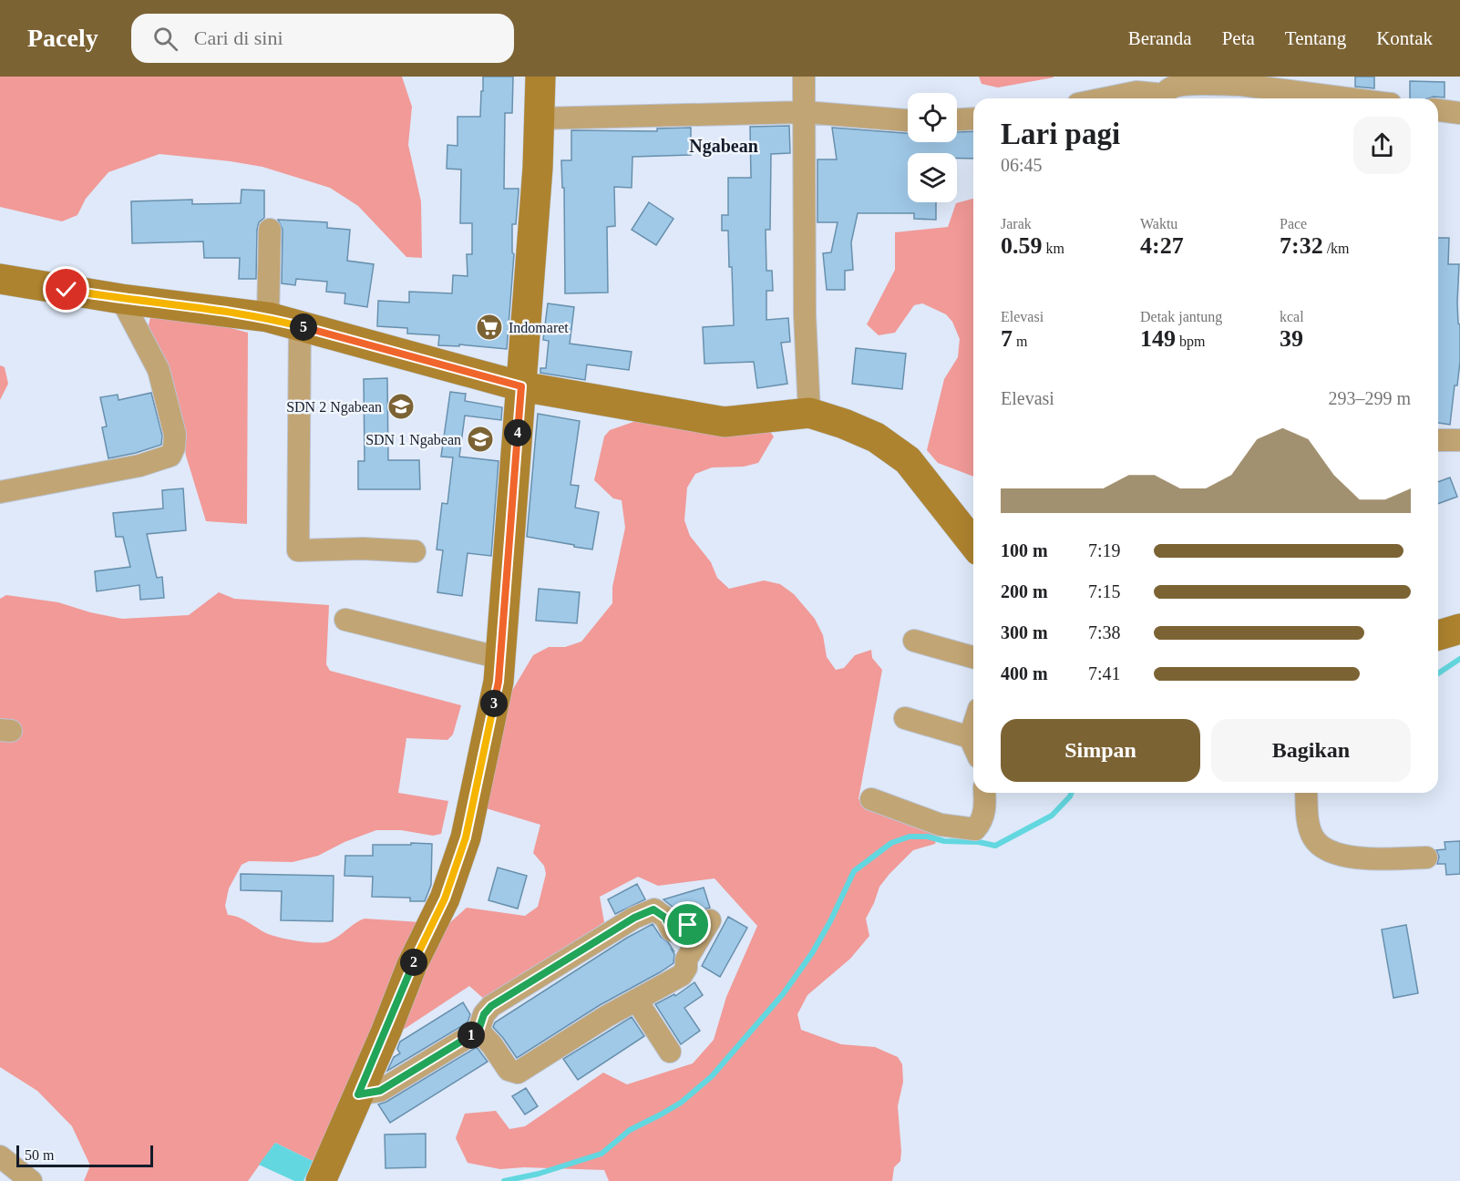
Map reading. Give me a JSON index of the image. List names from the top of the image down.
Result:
{
  "districts": ["Ngabean"],
  "places": {
    "supermarket": ["Indomaret"],
    "school or university": ["SDN 2 Ngabean", "SDN 1 Ngabean"]
  },
  "scale_bar": "50 m",
  "page": {
    "header": "Pacely",
    "search": "Cari di sini",
    "nav": [
      "Beranda",
      "Peta",
      "Tentang",
      "Kontak"
    ],
    "heading": ["Lari pagi", "06:45"],
    "stats": [
      ["Jarak", "0.59 km"],
      ["Waktu", "4:27"],
      ["Pace", "7:32 /km"],
      ["Elevasi", "7 m"],
      ["Detak jantung", "149 bpm"],
      ["kcal", "39"]
    ],
    "pins": [
      "5",
      "4",
      "3",
      "2",
      "1"
    ],
    "chart": ["Elevasi", "293–299 m"],
    "list": [
      {
        "name": "100 m",
        "note": "7:19"
      },
      {
        "name": "200 m",
        "note": "7:15"
      },
      {
        "name": "300 m",
        "note": "7:38"
      },
      {
        "name": "400 m",
        "note": "7:41"
      }
    ],
    "buttons": ["Simpan", "Bagikan"],
    "scale": "50 m"
  }
}
